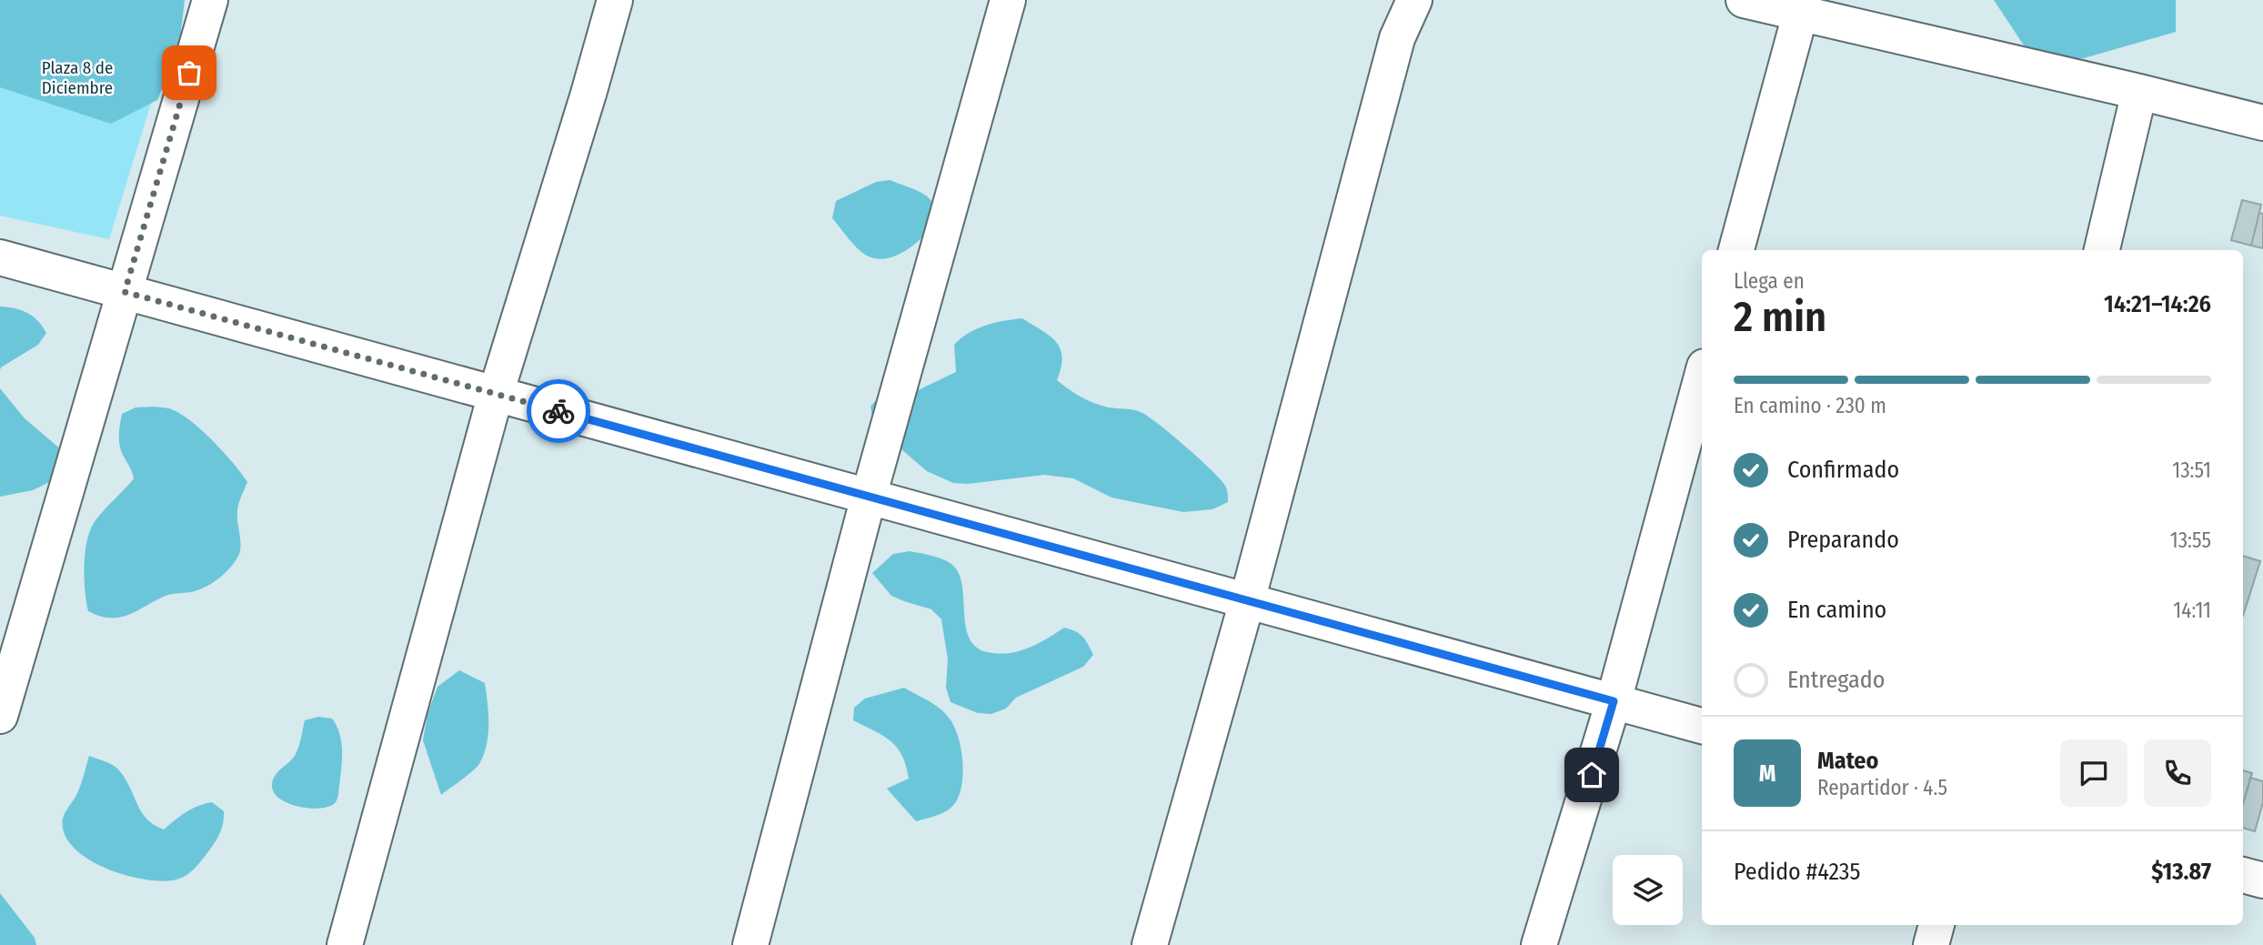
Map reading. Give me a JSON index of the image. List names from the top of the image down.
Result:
{
  "parks": ["Plaza 8 de Diciembre"],
  "page": {
    "heading": ["2 min", "Llega en", "14:21–14:26"],
    "panel": [
      "Mateo",
      "Repartidor · 4.5",
      "Pedido #4235",
      "$13.87"
    ],
    "bar": "En camino · 230 m",
    "list": [
      ["Confirmado", "13:51"],
      ["Preparando", "13:55"],
      ["En camino", "14:11"],
      "Entregado"
    ],
    "round": "M"
  }
}
